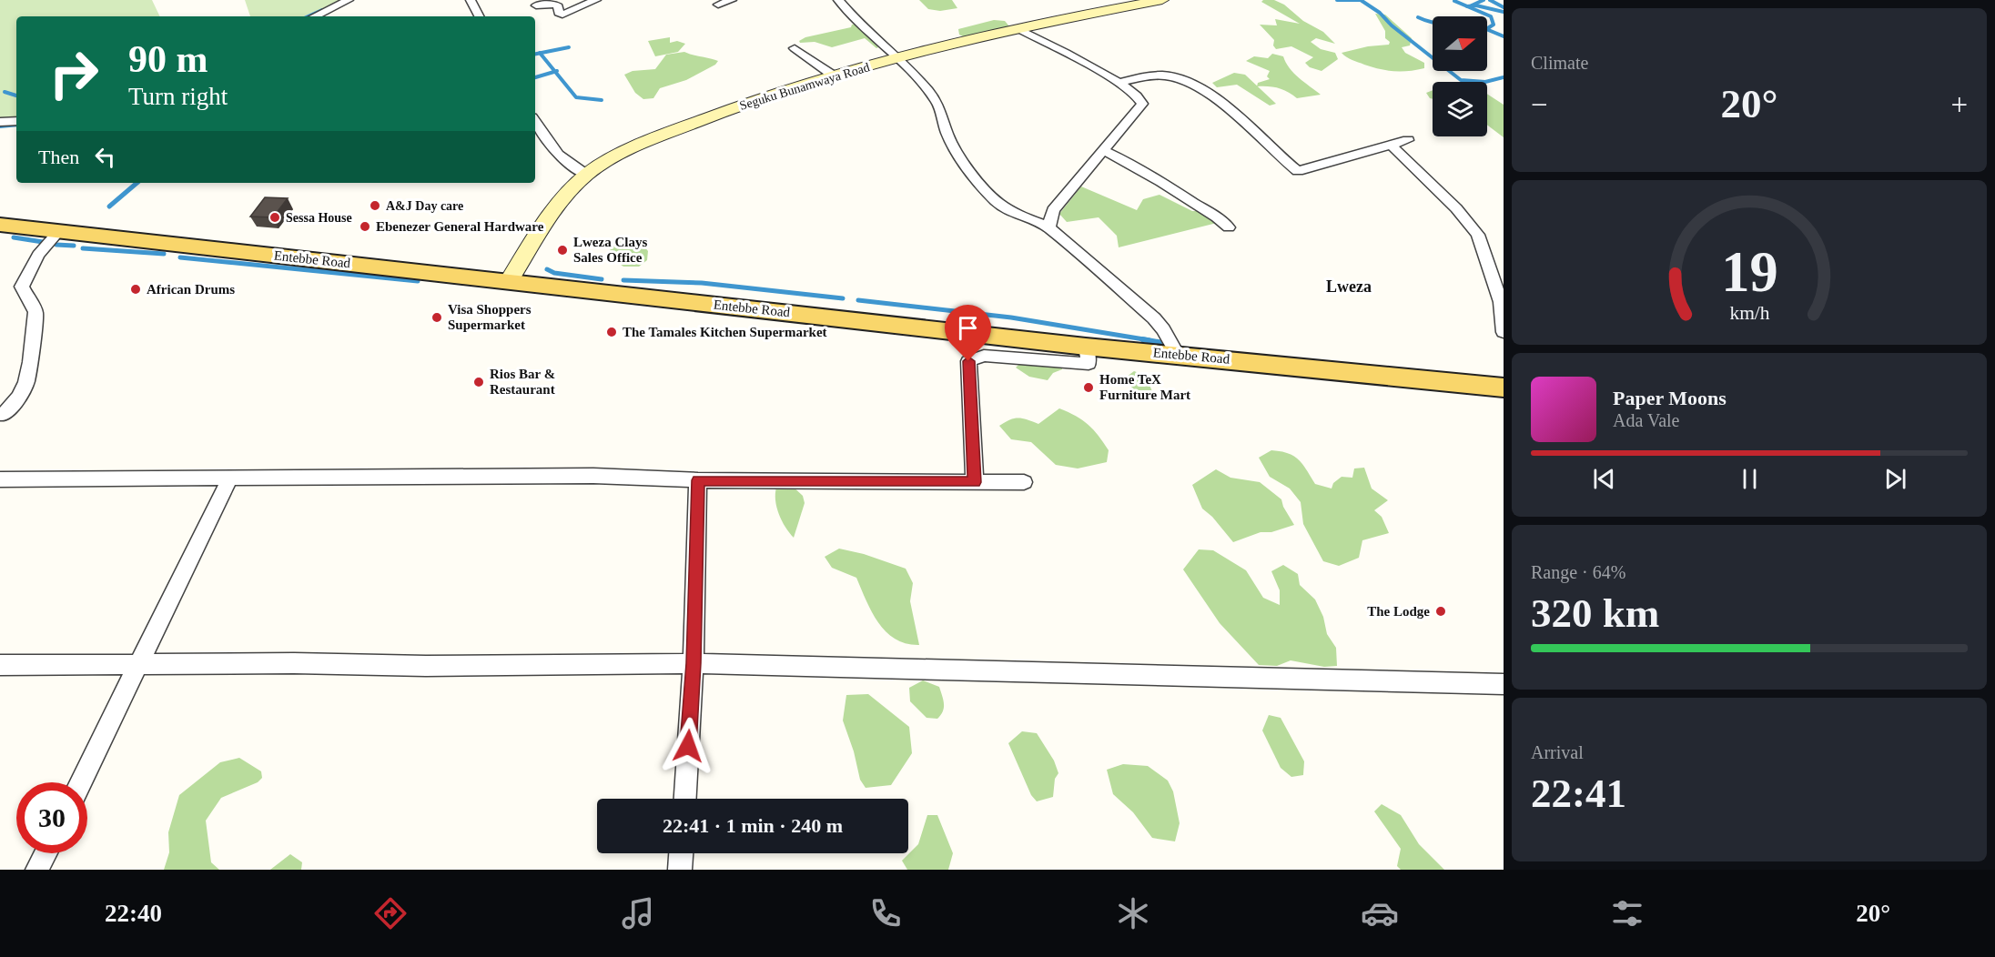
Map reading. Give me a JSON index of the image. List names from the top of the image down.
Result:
{
  "streets": {
    "main road": ["Seguku Bunamwaya Road", "Entebbe Road"]
  },
  "crossings": [
    ["Seguku Bunamwaya Road", "Entebbe Road"]
  ],
  "districts": ["Lweza"],
  "places": [
    "A&J Day care",
    "Sessa House",
    "Ebenezer General Hardware",
    "Lweza Clays Sales Office",
    "African Drums",
    "Visa Shoppers Supermarket",
    "The Tamales Kitchen Supermarket",
    "Rios Bar & Restaurant",
    "Home TeX Furniture Mart",
    "The Lodge"
  ],
  "north": "right",
  "page": {
    "tile": [
      "Climate",
      ["Range · 64%", "320 km"],
      ["Arrival", "22:41"]
    ],
    "turn": ["90 m", "Turn right"],
    "heat": ["−", "20°", "+"],
    "then": "Then",
    "song": ["Paper Moons", "Ada Vale"],
    "limit": "30",
    "trip": "22:41 · 1 min · 240 m",
    "tabs": ["22:40", "20°"],
    "gauge": ["19", "km/h"]
  }
}
